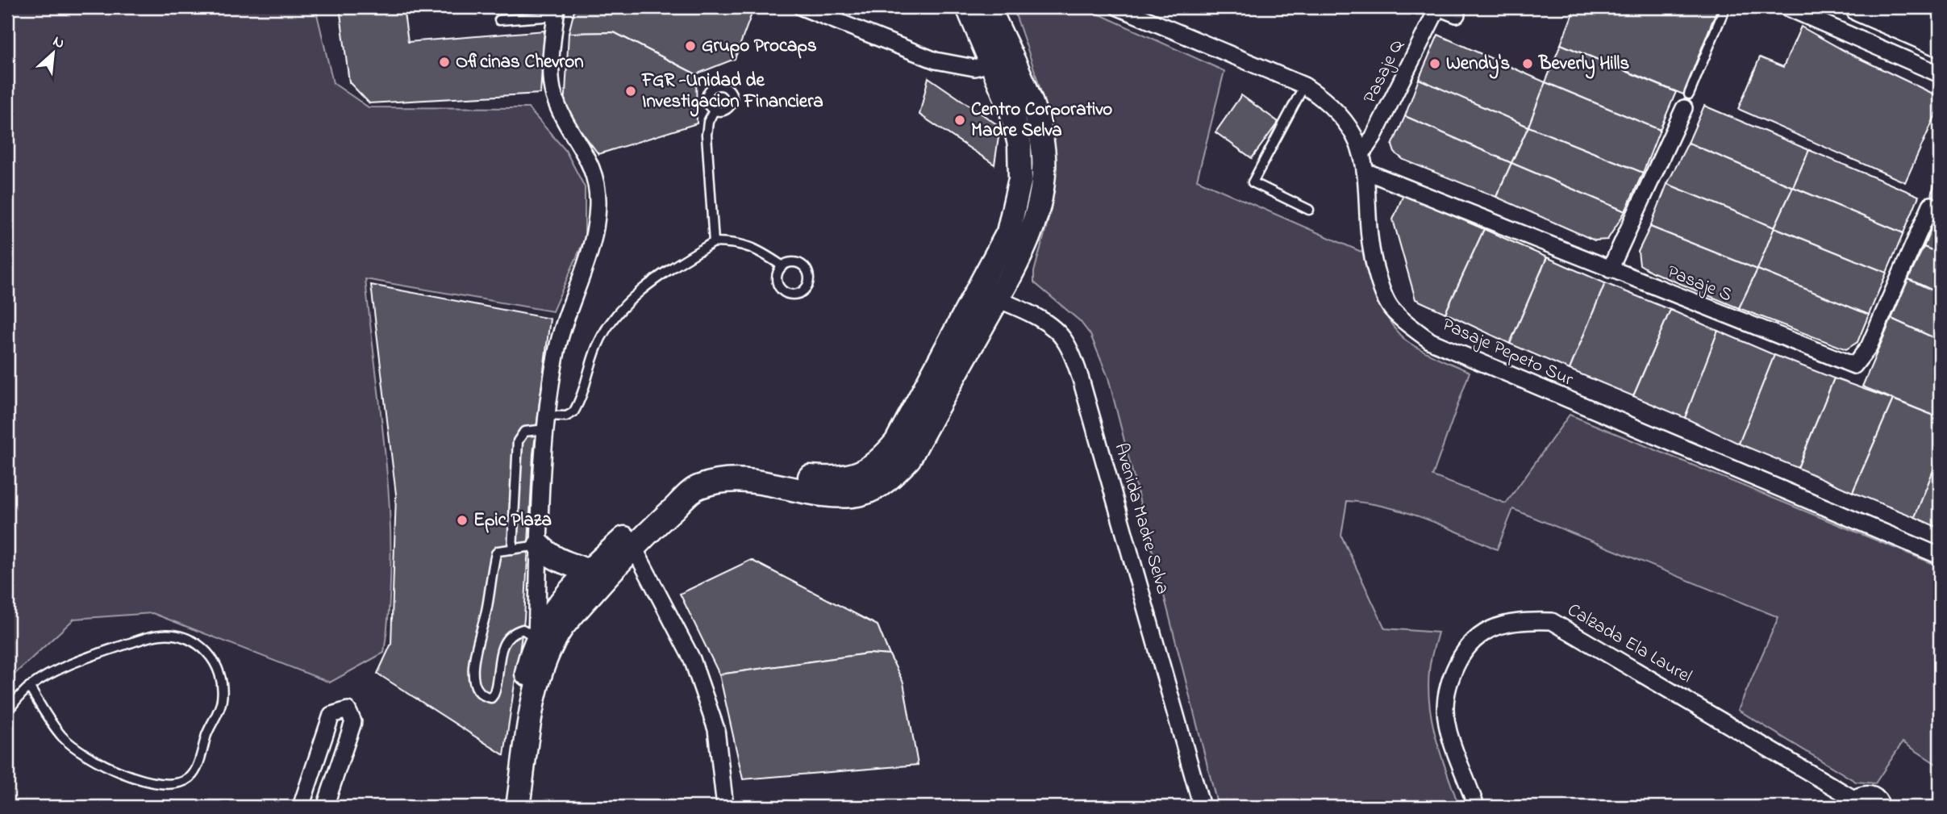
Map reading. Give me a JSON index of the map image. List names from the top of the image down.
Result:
{
  "streets": {
    "street": [
      "Pasaje Q",
      "Pasaje S",
      "Pasaje Pepeto Sur",
      "Avenida Madre Selva",
      "Calzada Ela Laurel"
    ]
  },
  "crossings": [
    ["Pasaje Q", "Pasaje Pepeto Sur"],
    ["Pasaje S", "Pasaje Pepeto Sur"]
  ],
  "places": [
    "Grupo Procaps",
    "Oficinas Chevron",
    "Wendy's",
    "Beverly Hills",
    "FGR -Unidad de Investigacion Financiera",
    "Centro Corporativo Madre Selva",
    "Epic Plaza"
  ],
  "north": "top right"
}
